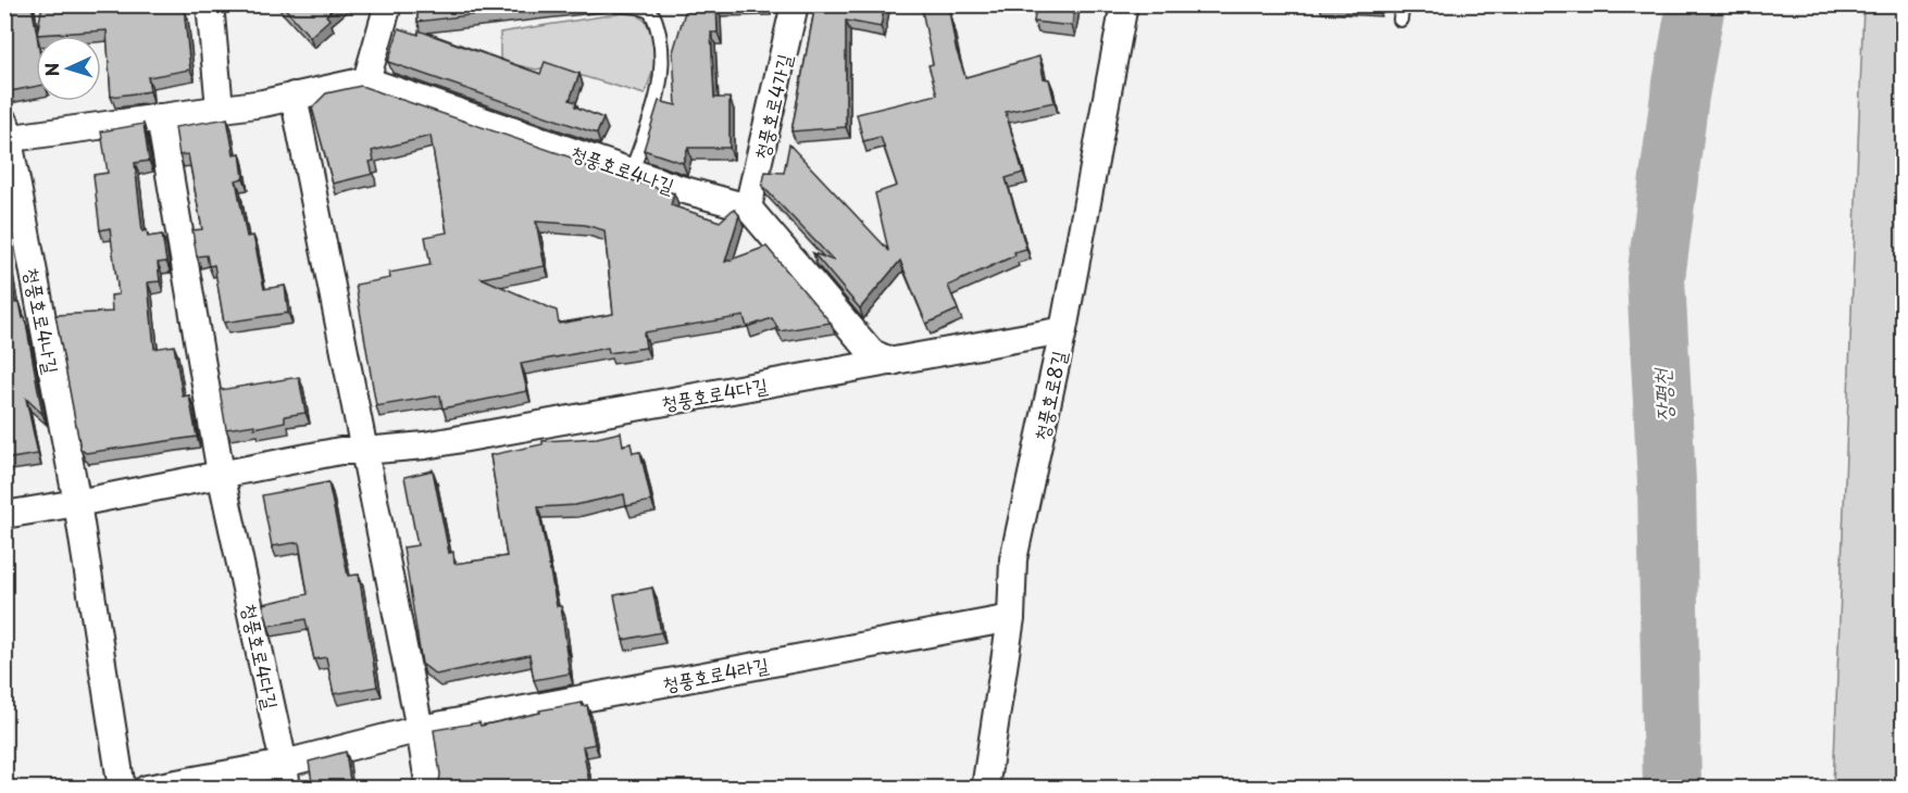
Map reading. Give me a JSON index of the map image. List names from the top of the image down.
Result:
{
  "streets": {
    "street": [
      "청풍호로4가길",
      "청풍호로4나길",
      "청풍호로4다길",
      "청풍호로8길",
      "청풍호로4라길"
    ]
  },
  "crossings": [
    ["청풍호로4가길", "청풍호로4나길"],
    ["청풍호로4나길", "청풍호로4다길"],
    ["청풍호로4다길", "청풍호로8길"],
    ["청풍호로4다길", "청풍호로4라길"],
    ["청풍호로8길", "청풍호로4라길"]
  ],
  "water": ["장평천"],
  "north": "left"
}
